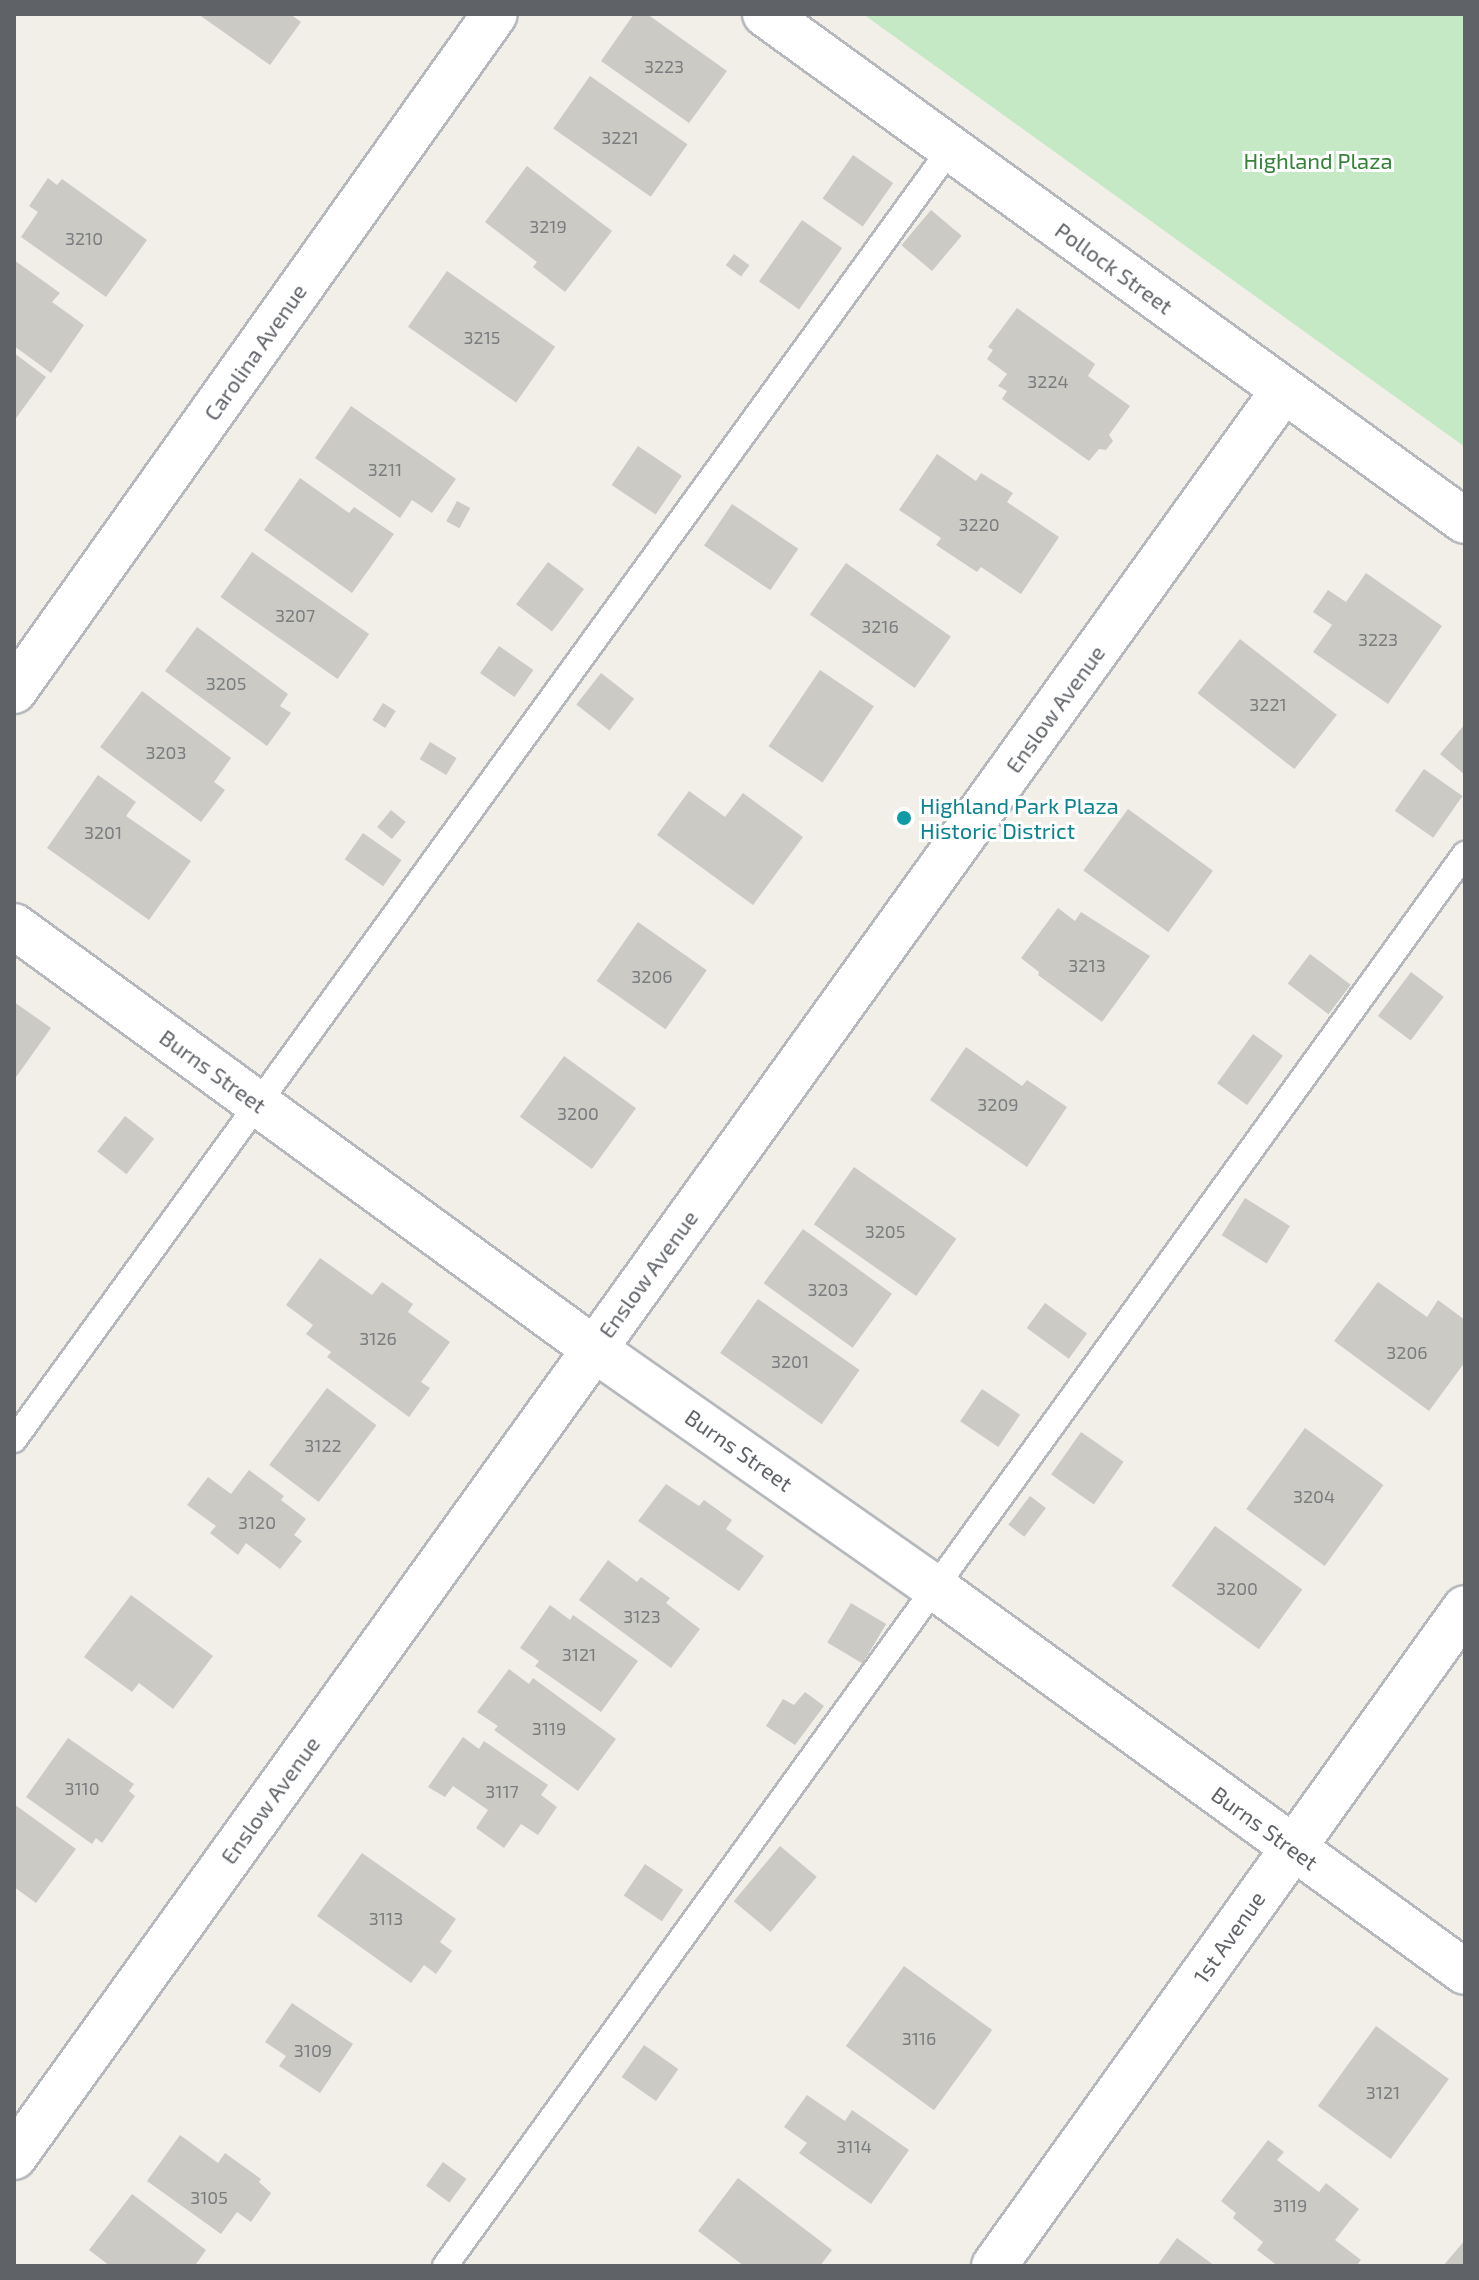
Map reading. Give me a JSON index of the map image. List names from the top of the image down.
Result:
{
  "streets": {
    "street": [
      "Pollock Street",
      "Carolina Avenue",
      "Enslow Avenue",
      "Burns Street",
      "1st Avenue"
    ]
  },
  "crossings": [
    ["Pollock Street", "Enslow Avenue"],
    ["Enslow Avenue", "Burns Street"],
    ["Burns Street", "1st Avenue"]
  ],
  "parks": ["Highland Plaza"],
  "places": ["Highland Park Plaza Historic District"],
  "house_numbers": [
    "3223",
    "3221",
    "3219",
    "3210",
    "3215",
    "3224",
    "3211",
    "3220",
    "3207",
    "3216",
    "3223",
    "3205",
    "3221",
    "3203",
    "3201",
    "3213",
    "3206",
    "3209",
    "3200",
    "3205",
    "3203",
    "3126",
    "3206",
    "3201",
    "3122",
    "3204",
    "3120",
    "3200",
    "3123",
    "3121",
    "3119",
    "3110",
    "3117",
    "3113",
    "3116",
    "3109",
    "3121",
    "3114",
    "3105",
    "3119"
  ]
}
